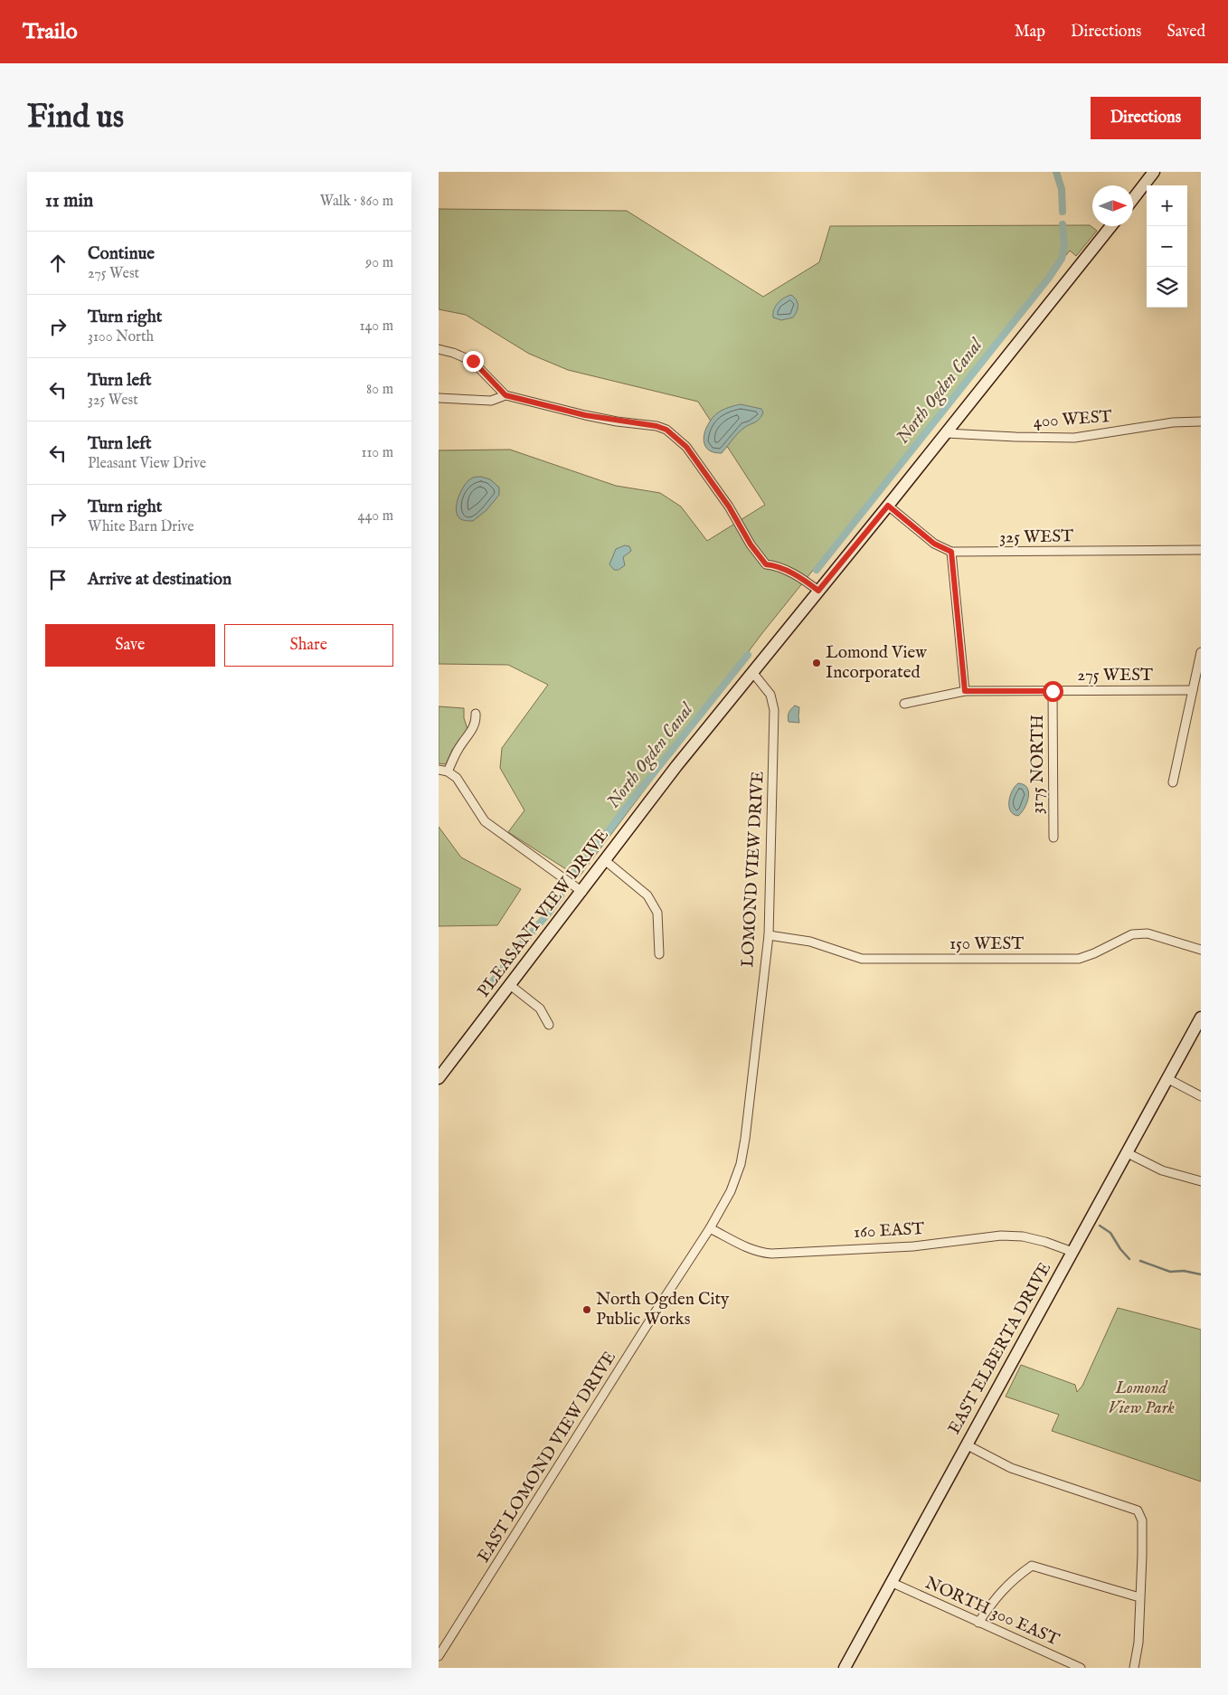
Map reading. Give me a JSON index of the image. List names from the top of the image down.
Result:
{
  "streets": {
    "street": [
      "400 WEST",
      "325 WEST",
      "275 WEST",
      "3175 NORTH",
      "LOMOND VIEW DRIVE",
      "PLEASANT VIEW DRIVE",
      "150 WEST",
      "160 EAST",
      "EAST ELBERTA DRIVE",
      "EAST LOMOND VIEW DRIVE",
      "NORTH 300 EAST"
    ]
  },
  "crossings": [
    ["400 WEST", "PLEASANT VIEW DRIVE"],
    ["325 WEST", "PLEASANT VIEW DRIVE"],
    ["275 WEST", "3175 NORTH"],
    ["LOMOND VIEW DRIVE", "PLEASANT VIEW DRIVE"],
    ["LOMOND VIEW DRIVE", "150 WEST"],
    ["LOMOND VIEW DRIVE", "EAST LOMOND VIEW DRIVE"],
    ["160 EAST", "EAST ELBERTA DRIVE"],
    ["160 EAST", "EAST LOMOND VIEW DRIVE"],
    ["EAST ELBERTA DRIVE", "NORTH 300 EAST"]
  ],
  "water": ["North Ogden Canal"],
  "parks": ["Lomond View Park"],
  "places": ["Lomond View Incorporated", "North Ogden City Public Works"],
  "north": "right",
  "page": {
    "header": "Trailo",
    "nav": ["Map", "Directions", "Saved"],
    "buttons": [
      "Directions",
      ["Save", "Share"]
    ],
    "title": "Find us",
    "heading": ["11 min", "Walk · 860 m"],
    "map_buttons": ["+", "−"],
    "list": [
      ["Continue", "275 West", "90 m"],
      ["Turn right", "3100 North", "140 m"],
      ["Turn left", "325 West", "80 m"],
      ["Turn left", "Pleasant View Drive", "110 m"],
      ["Turn right", "White Barn Drive", "440 m"],
      "Arrive at destination"
    ]
  }
}
